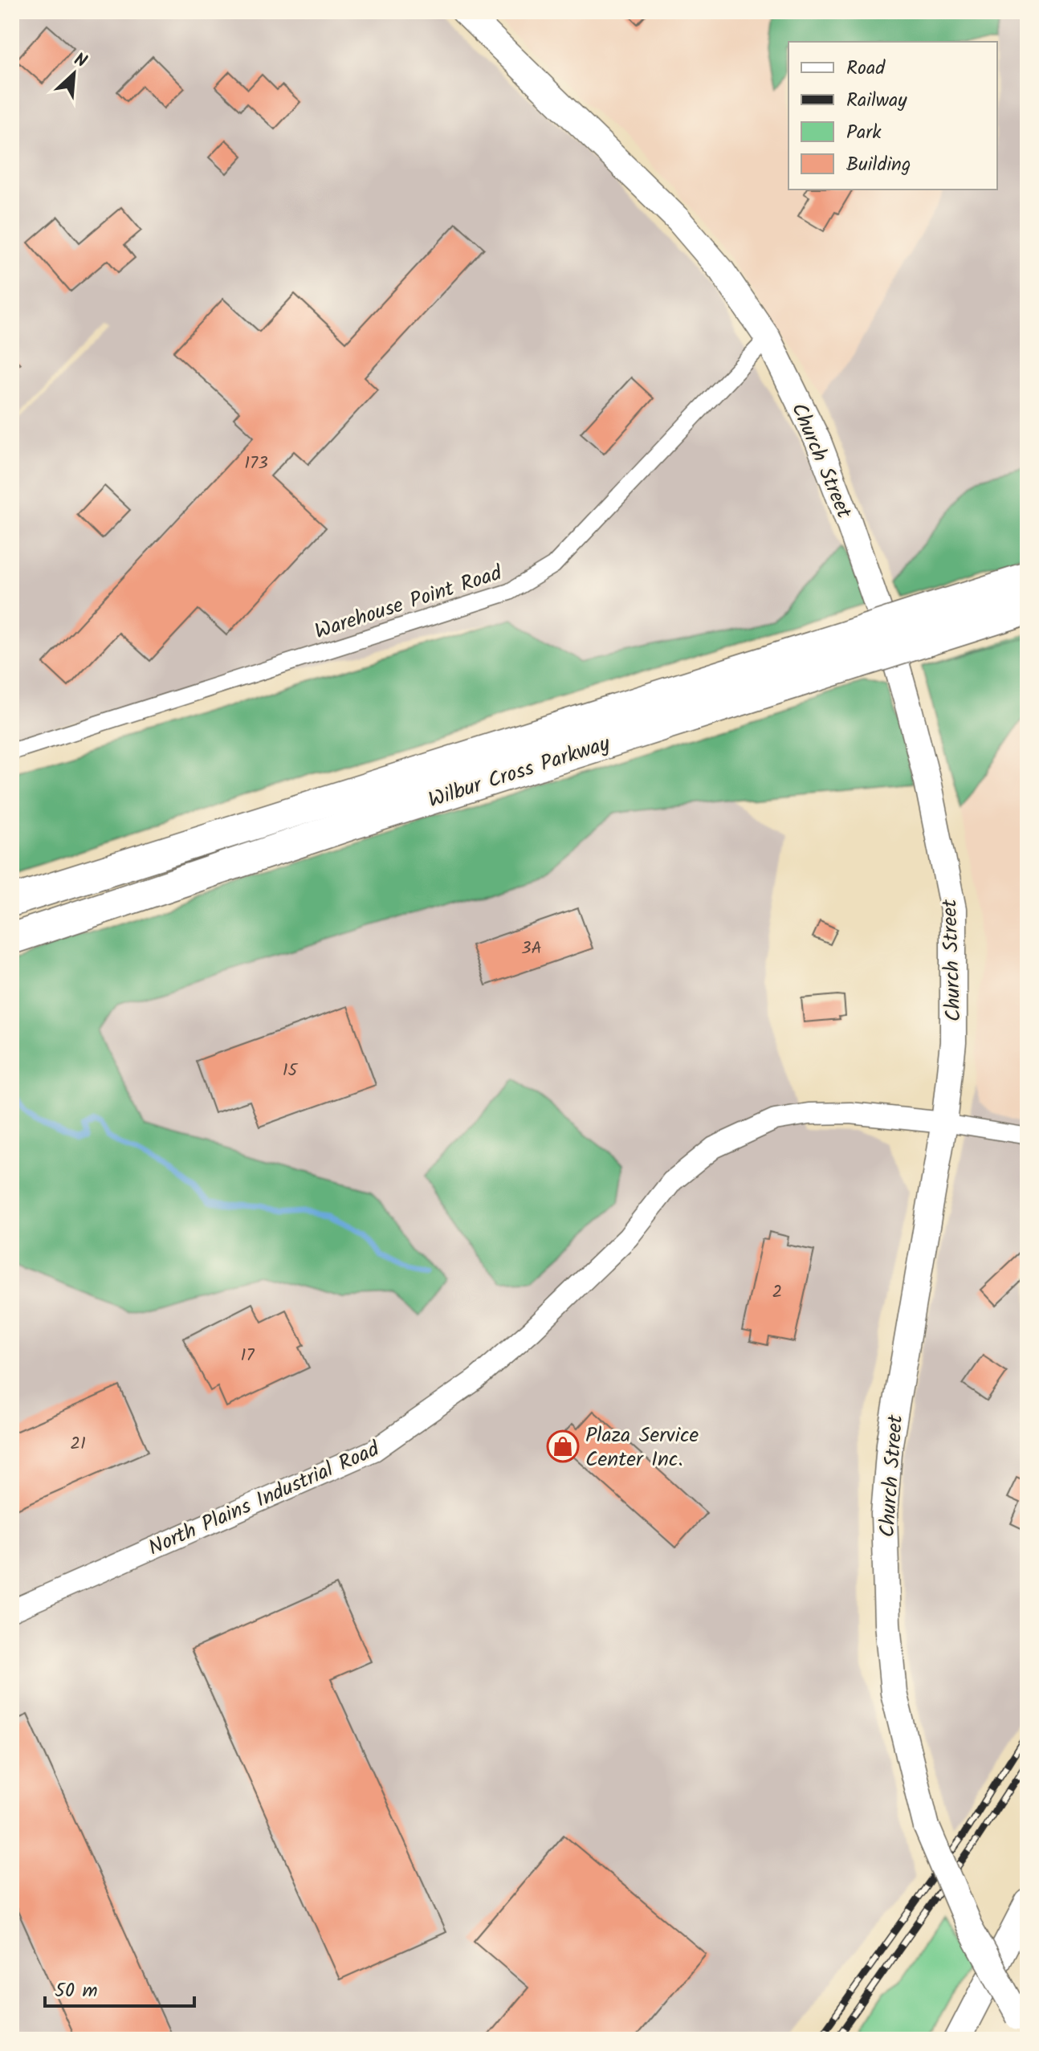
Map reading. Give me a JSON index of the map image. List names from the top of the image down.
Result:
{
  "streets": {
    "highway": ["Wilbur Cross Parkway"],
    "main road": ["Church Street"],
    "street": ["Warehouse Point Road", "North Plains Industrial Road"]
  },
  "crossings": [
    ["Church Street", "Warehouse Point Road"],
    ["Church Street", "North Plains Industrial Road"]
  ],
  "places": {
    "shop": ["Plaza Service Center Inc."]
  },
  "house_numbers": [
    "173",
    "3A",
    "15",
    "2",
    "17",
    "21"
  ],
  "legend": [
    "Road",
    "Railway",
    "Park",
    "Building"
  ],
  "scale_bar": "50 m",
  "north": "top right"
}
